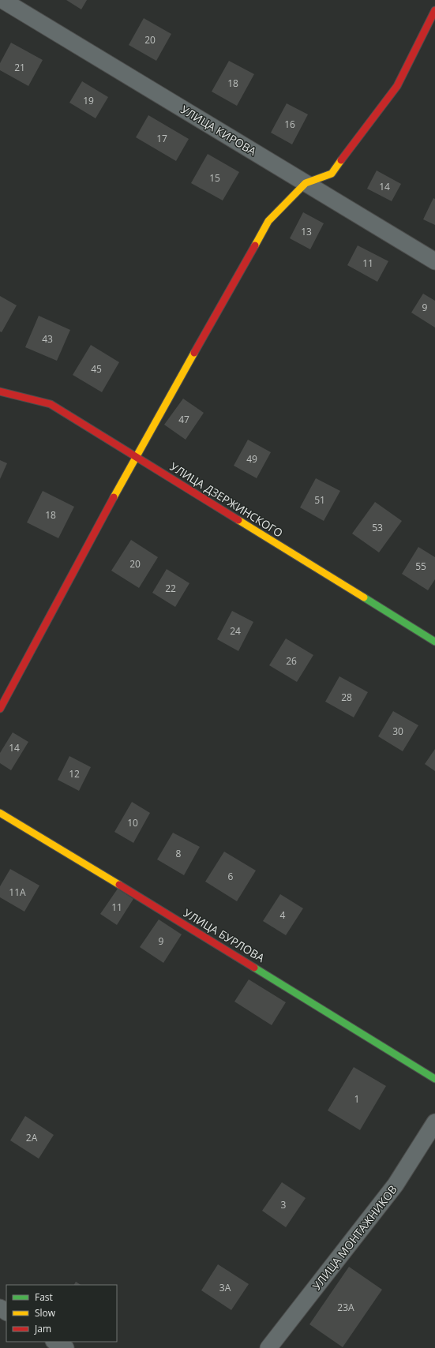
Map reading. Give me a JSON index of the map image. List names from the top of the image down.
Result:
{
  "streets": {
    "street": [
      "УЛИЦА КИРОВА",
      "УЛИЦА ДЗЕРЖИНСКОГО",
      "УЛИЦА БУРЛОВА",
      "УЛИЦА МОНТАЖНИКОВ"
    ]
  },
  "house_numbers": [
    "20",
    "21",
    "18",
    "19",
    "16",
    "17",
    "15",
    "14",
    "13",
    "11",
    "9",
    "43",
    "45",
    "47",
    "49",
    "51",
    "18",
    "53",
    "20",
    "55",
    "22",
    "24",
    "26",
    "28",
    "30",
    "14",
    "12",
    "10",
    "8",
    "6",
    "11А",
    "11",
    "4",
    "9",
    "1",
    "2А",
    "3",
    "3А",
    "23А"
  ],
  "legend": ["Fast", "Slow", "Jam"]
}
